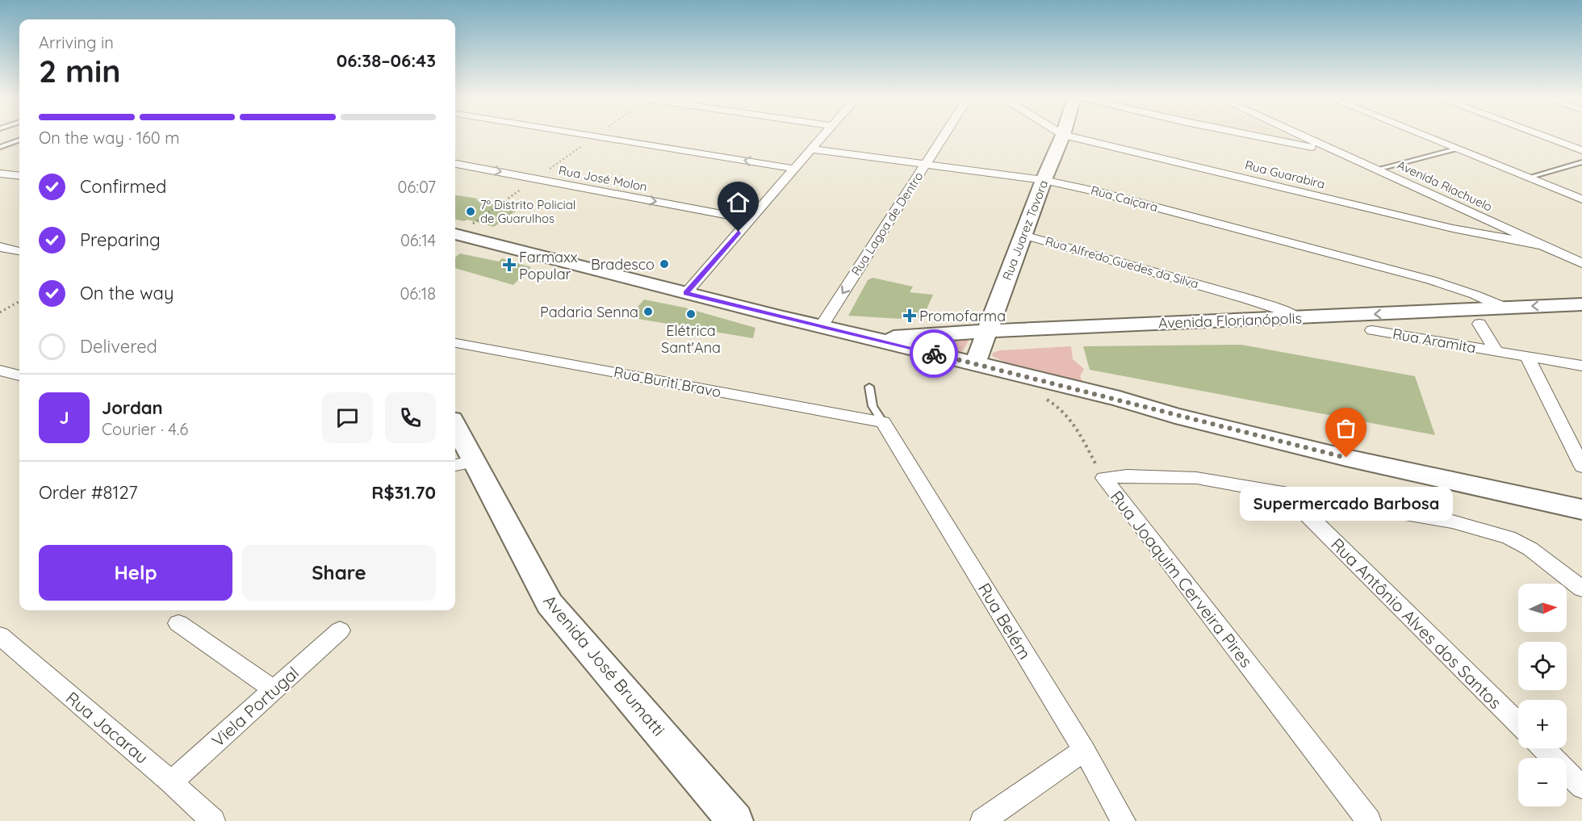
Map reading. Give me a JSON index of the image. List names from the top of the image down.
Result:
{
  "streets": {
    "street": [
      "Rua Guarabira",
      "Rua José Molon",
      "Avenida Riachuelo",
      "Rua Caiçara",
      "Rua Lagoa de Dentro",
      "Rua Juarez Tavora",
      "Rua Alfredo Guedes da Silva",
      "Avenida Florianópolis",
      "Rua Aramita",
      "Rua Buriti Bravo",
      "Rua Joaquim Cerveira Pires",
      "Rua Belém",
      "Rua Antônio Alves dos Santos",
      "Avenida José Brumatti",
      "Viela Portugal",
      "Rua Jacarau"
    ]
  },
  "crossings": [
    ["Rua Guarabira", "Avenida Riachuelo"],
    ["Rua Caiçara", "Rua Lagoa de Dentro"],
    ["Rua Caiçara", "Rua Juarez Tavora"],
    ["Rua Caiçara", "Avenida Florianópolis"],
    ["Rua Caiçara", "Rua Aramita"],
    ["Rua Juarez Tavora", "Rua Alfredo Guedes da Silva"],
    ["Rua Juarez Tavora", "Avenida Florianópolis"],
    ["Rua Alfredo Guedes da Silva", "Avenida Florianópolis"],
    ["Avenida Florianópolis", "Rua Aramita"],
    ["Rua Buriti Bravo", "Rua Belém"],
    ["Viela Portugal", "Rua Jacarau"]
  ],
  "places": {
    "other": [
      "7º Distrito Policial de Guarulhos",
      "Bradesco",
      "Padaria Senna",
      "Elétrica Sant'Ana",
      "Supermercado Barbosa"
    ],
    "health": ["Farmaxx Popular", "Promofarma"]
  },
  "north": "right",
  "page": {
    "heading": ["2 min", "Arriving in", "06:38–06:43"],
    "panel": [
      "Jordan",
      "Courier · 4.6",
      "Order #8127",
      "R$31.70"
    ],
    "bar": "On the way · 160 m",
    "list": [
      ["Confirmed", "06:07"],
      ["Preparing", "06:14"],
      ["On the way", "06:18"],
      "Delivered"
    ],
    "round": "J",
    "bubble": "Supermercado Barbosa",
    "buttons": ["Help", "Share"],
    "map_buttons": ["+", "−"]
  }
}
